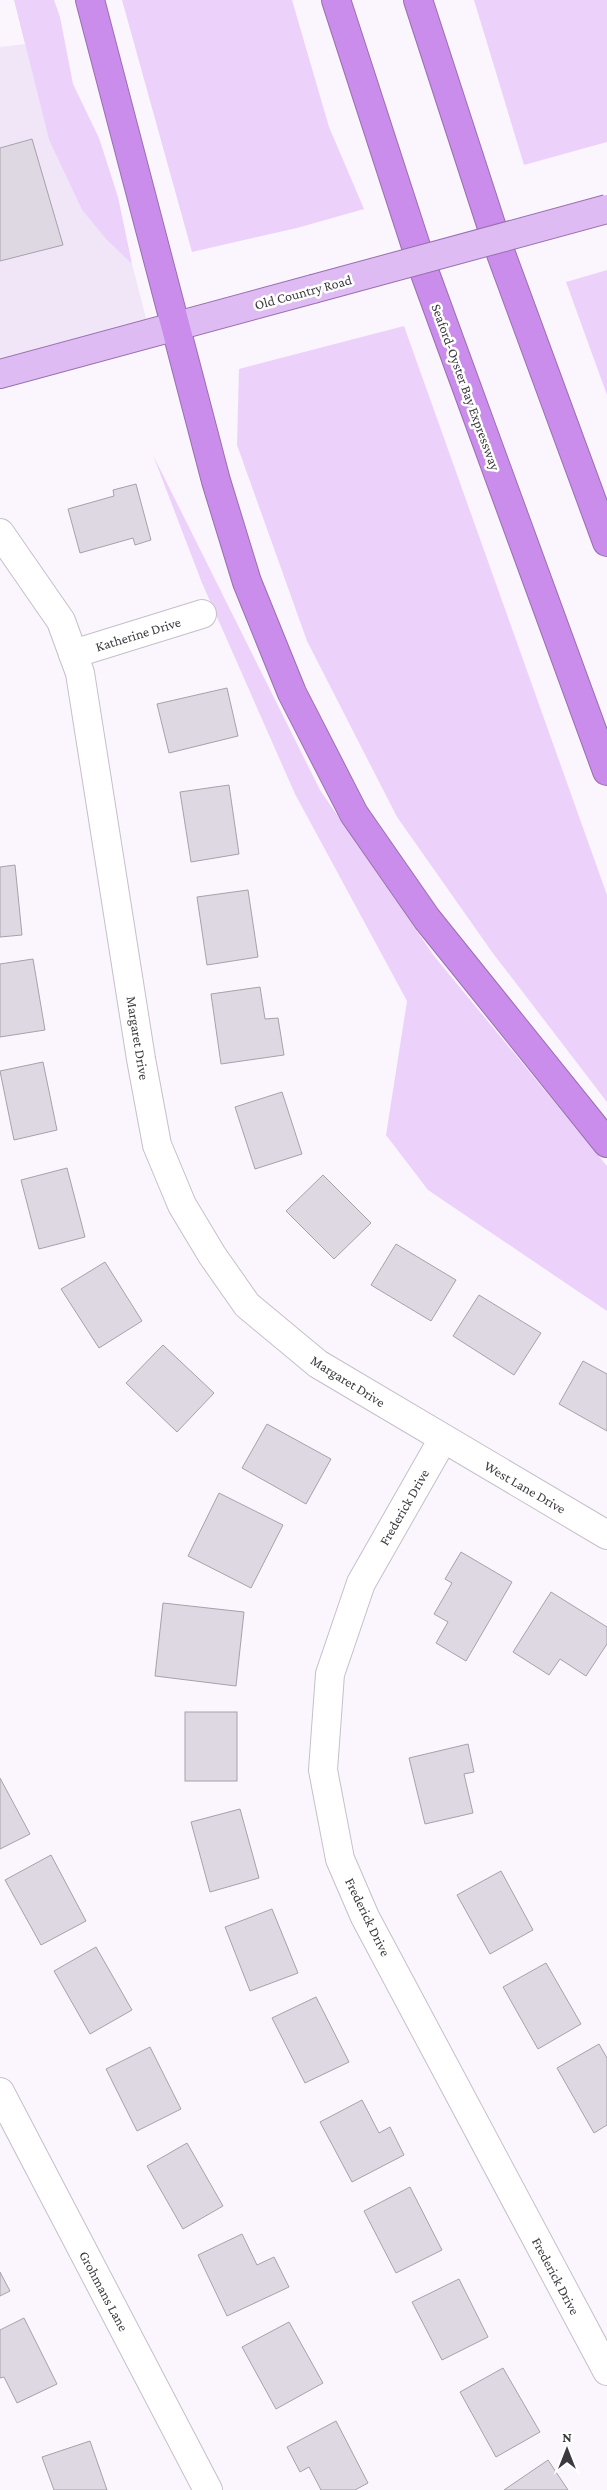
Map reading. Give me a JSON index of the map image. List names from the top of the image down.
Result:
{
  "streets": {
    "highway": ["Seaford-Oyster Bay Expressway"],
    "main road": ["Old Country Road"],
    "street": [
      "Katherine Drive",
      "Margaret Drive",
      "West Lane Drive",
      "Frederick Drive",
      "Grohmans Lane"
    ]
  },
  "crossings": [
    ["Katherine Drive", "Margaret Drive"],
    ["Margaret Drive", "West Lane Drive"],
    ["Margaret Drive", "Frederick Drive"],
    ["West Lane Drive", "Frederick Drive"]
  ],
  "north": "top"
}
